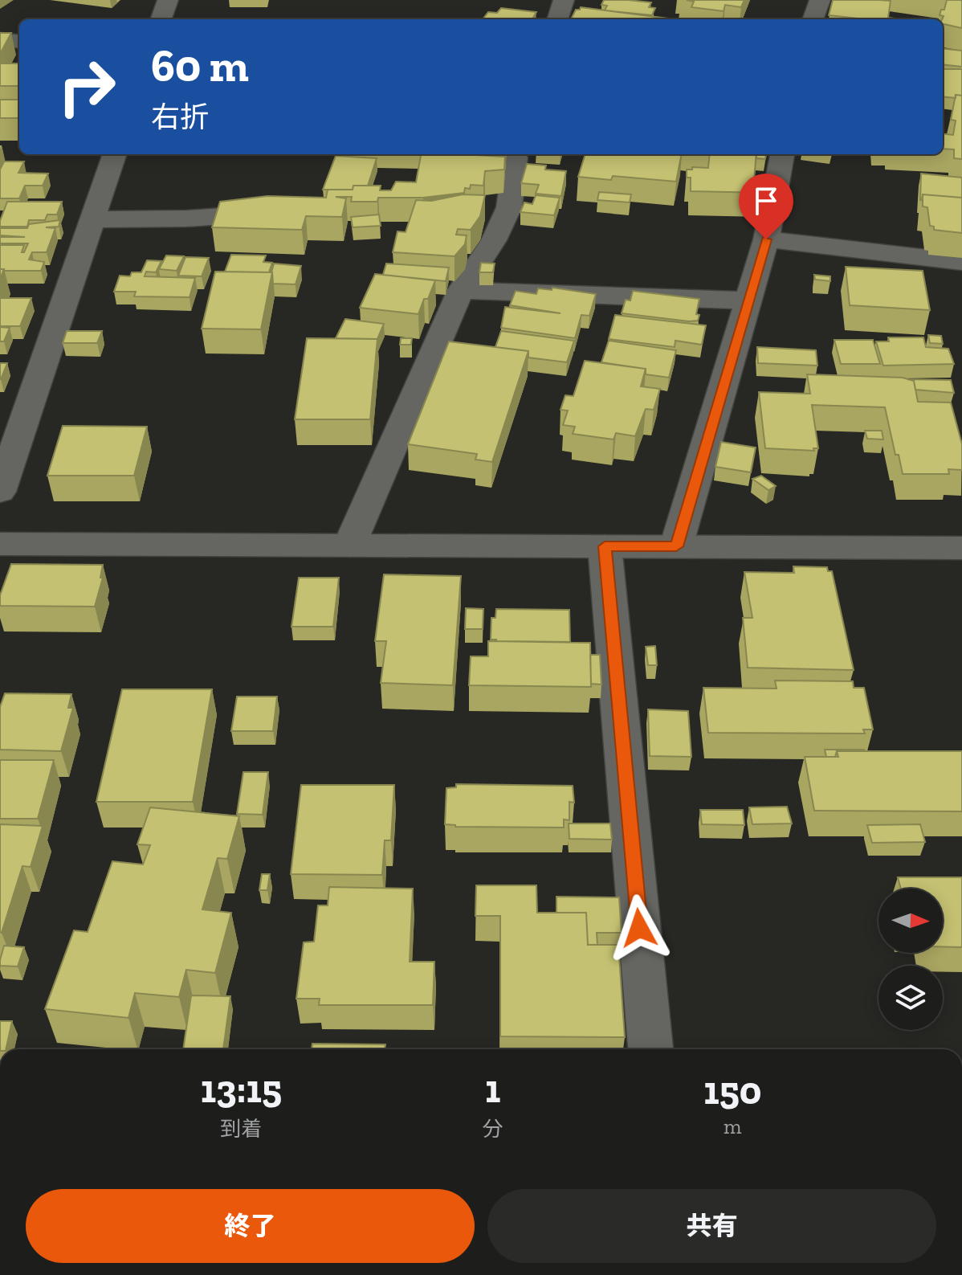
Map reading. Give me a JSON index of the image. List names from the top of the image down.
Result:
{
  "north": "right",
  "page": {
    "turn": ["60 m", "右折"],
    "eta": [
      "13:15",
      "到着",
      "1",
      "分",
      "150",
      "m"
    ],
    "buttons": ["終了", "共有"]
  }
}
